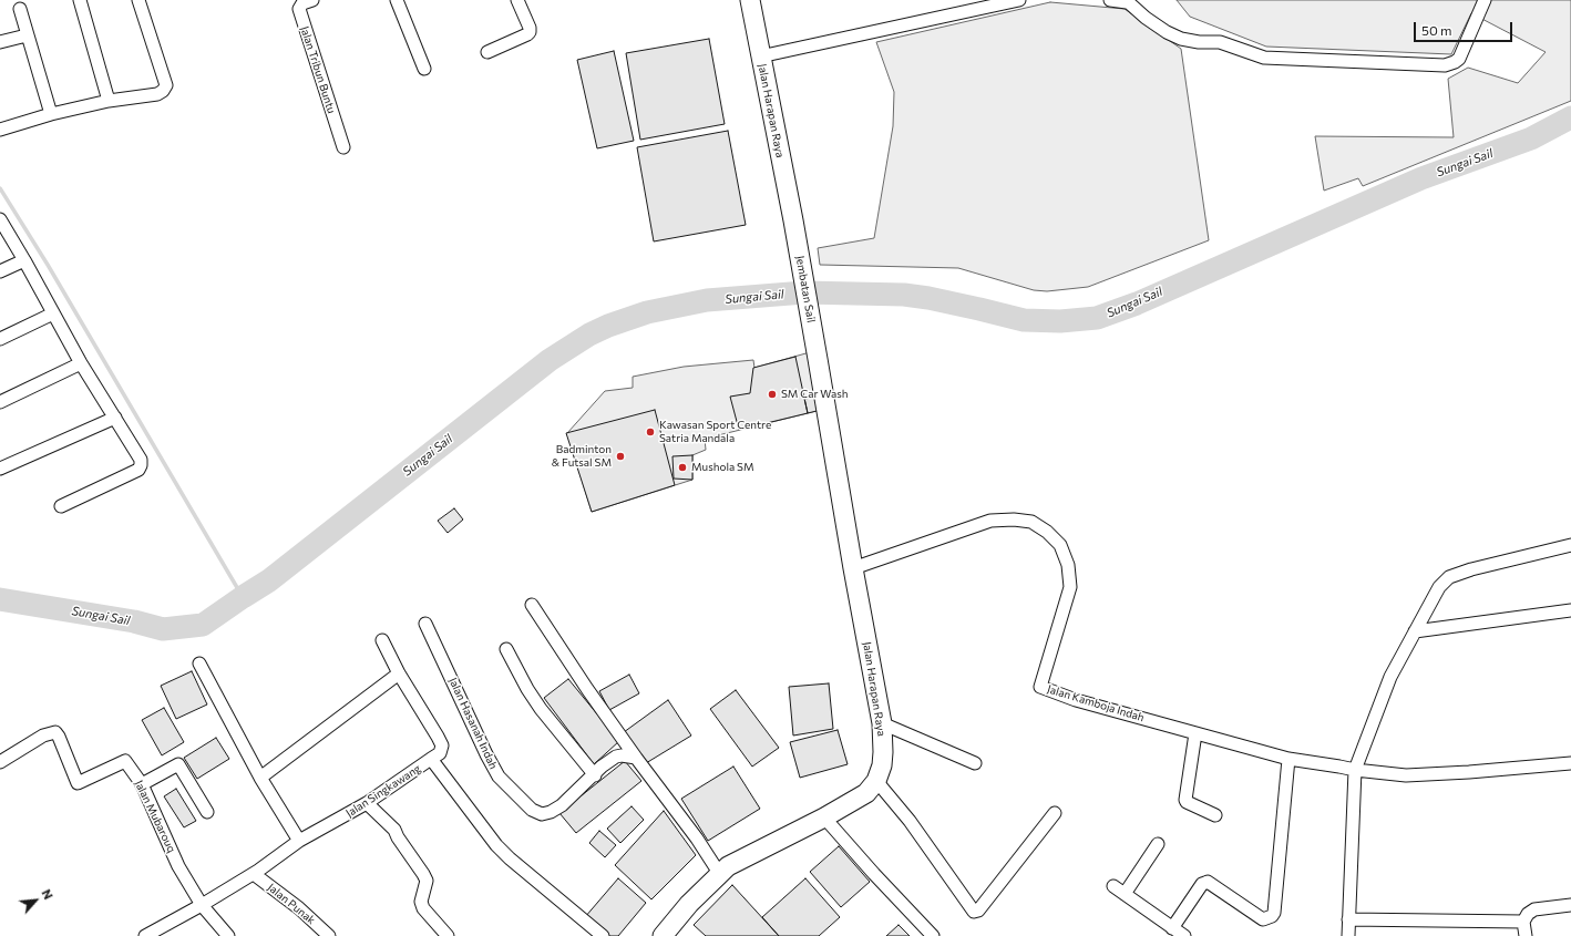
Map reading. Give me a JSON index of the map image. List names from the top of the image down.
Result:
{
  "streets": {
    "main road": ["Jalan Harapan Raya", "Jembatan Sail"],
    "street": [
      "Jalan Tribun Buntu",
      "Jalan Kamboja Indah",
      "Jalan Hasanah Indah",
      "Jalan Singkawang",
      "Jalan Mubarouq",
      "Jalan Punak"
    ]
  },
  "crossings": [
    ["Jalan Harapan Raya", "Jembatan Sail"],
    ["Jalan Harapan Raya", "Jalan Kamboja Indah"],
    ["Jalan Singkawang", "Jalan Mubarouq"],
    ["Jalan Singkawang", "Jalan Punak"]
  ],
  "water": ["Sungai Sail"],
  "places": [
    "SM Car Wash",
    "Kawasan Sport Centre Satria Mandala",
    "Badminton & Futsal SM",
    "Mushola SM"
  ],
  "scale_bar": "50 m",
  "north": "top right"
}
